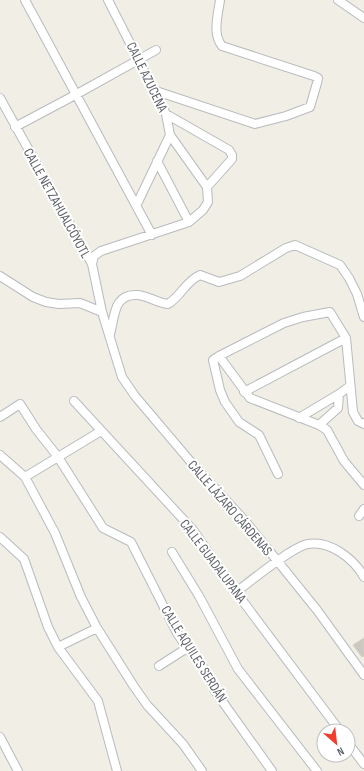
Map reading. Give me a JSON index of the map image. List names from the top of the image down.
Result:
{
  "streets": {
    "street": [
      "CALLE AZUCENA",
      "CALLE NETZAHUALCÓYOTL",
      "CALLE LÁZARO CÁRDENAS",
      "CALLE GUADALUPANA",
      "CALLE AQUILES SERDÁN"
    ]
  },
  "crossings": [
    ["CALLE NETZAHUALCÓYOTL", "CALLE LÁZARO CÁRDENAS"]
  ],
  "north": "bottom right"
}
